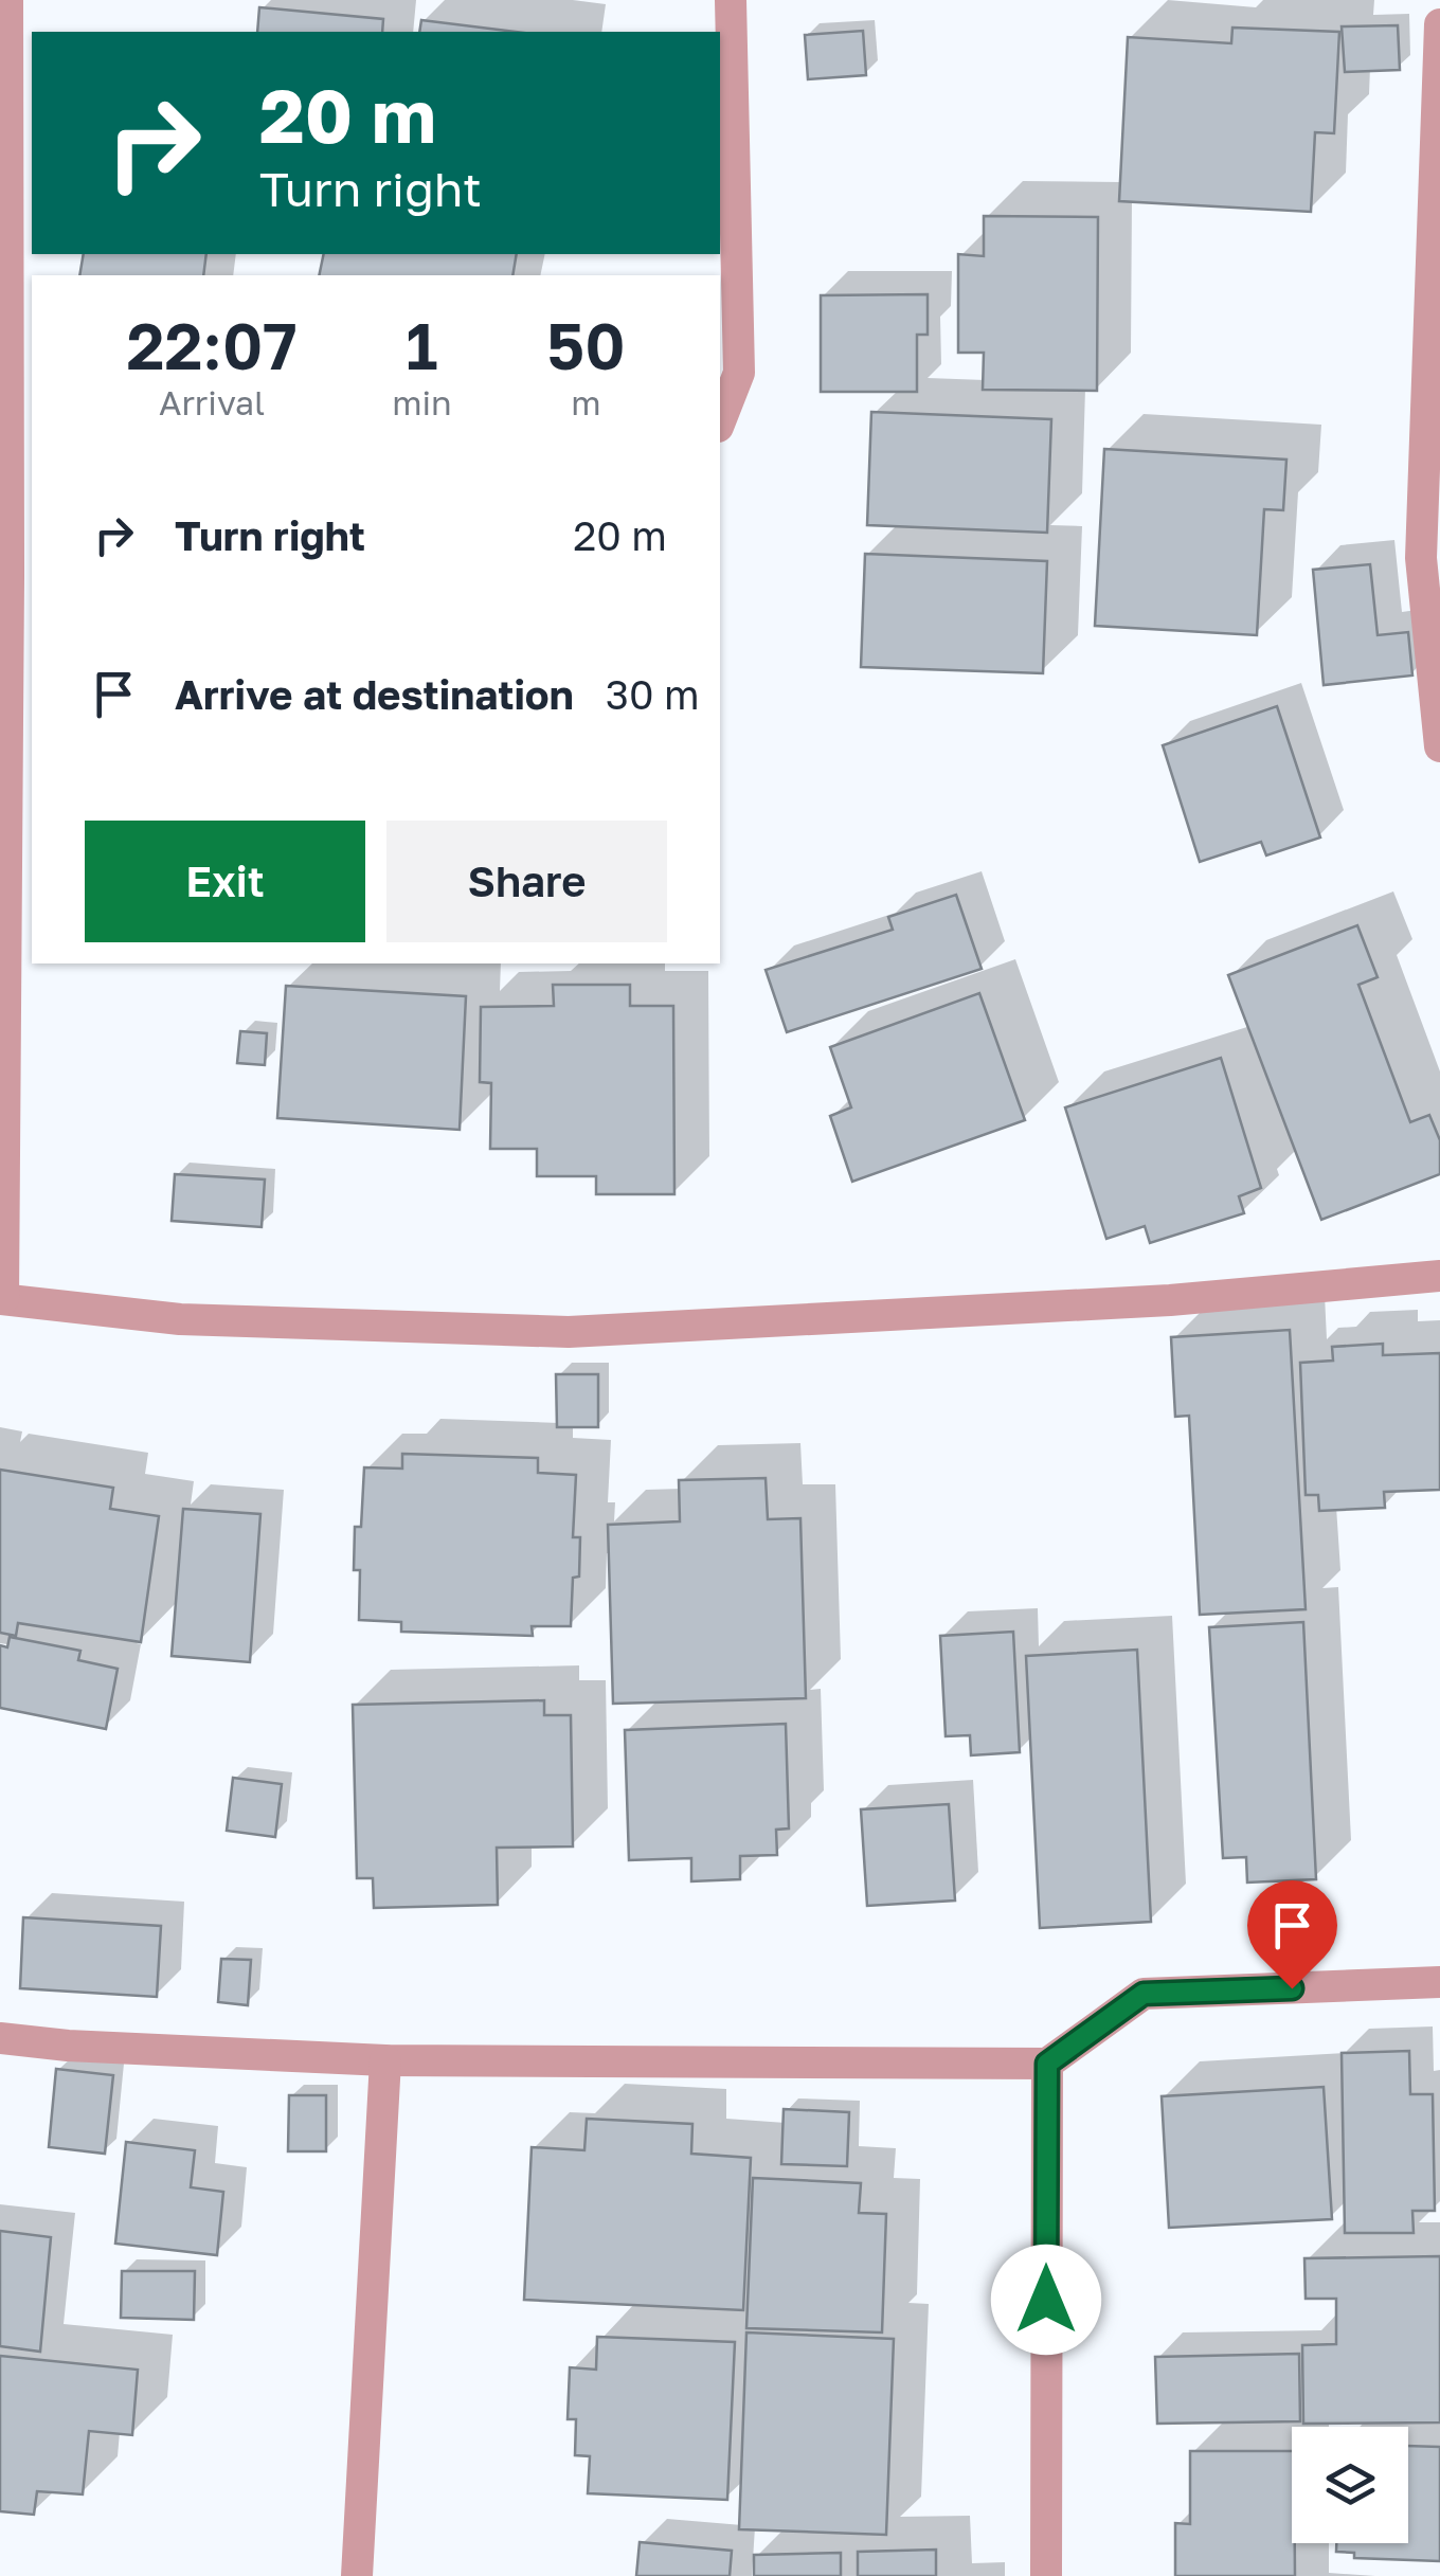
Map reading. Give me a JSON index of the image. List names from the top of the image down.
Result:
{
  "page": {
    "turn": ["20 m", "Turn right"],
    "eta": [
      "22:07",
      "Arrival",
      "1",
      "min",
      "50",
      "m"
    ],
    "list": [
      {
        "name": "Turn right",
        "value": "20 m"
      },
      {
        "name": "Arrive at destination",
        "value": "30 m"
      }
    ],
    "buttons": ["Exit", "Share"]
  }
}
